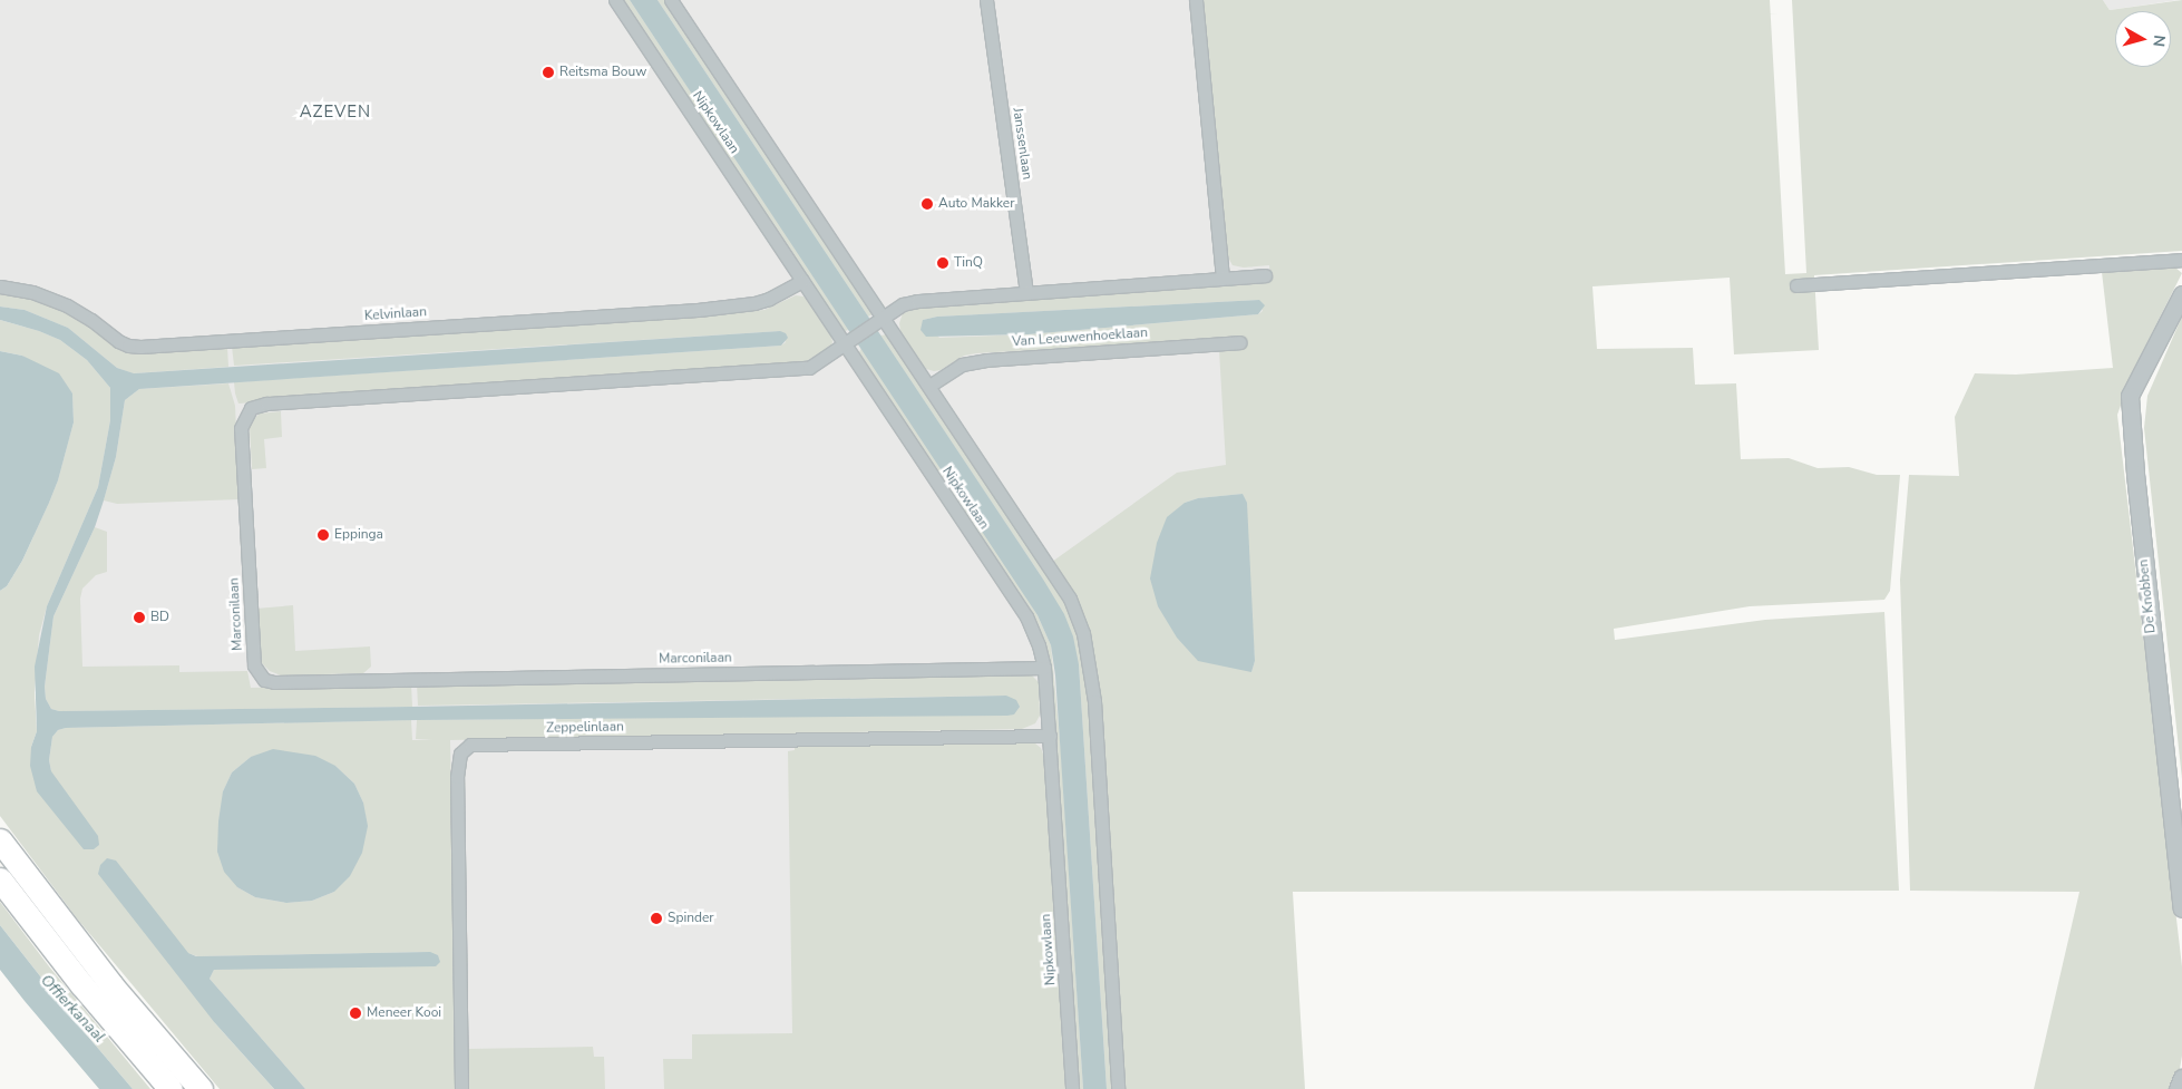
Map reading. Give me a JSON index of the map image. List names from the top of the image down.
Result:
{
  "streets": {
    "street": [
      "Nipkowlaan",
      "Janssenlaan",
      "Kelvinlaan",
      "Van Leeuwenhoeklaan",
      "De Knobben",
      "Marconilaan",
      "Zeppelinlaan"
    ]
  },
  "crossings": [
    ["Nipkowlaan", "Kelvinlaan"],
    ["Nipkowlaan", "Marconilaan"],
    ["Nipkowlaan", "Zeppelinlaan"]
  ],
  "districts": ["AZEVEN"],
  "water": ["Offierkanaal"],
  "places": [
    "Reitsma Bouw",
    "Auto Makker",
    "TinQ",
    "Eppinga",
    "BD",
    "Spinder",
    "Meneer Kooi"
  ],
  "north": "right"
}
